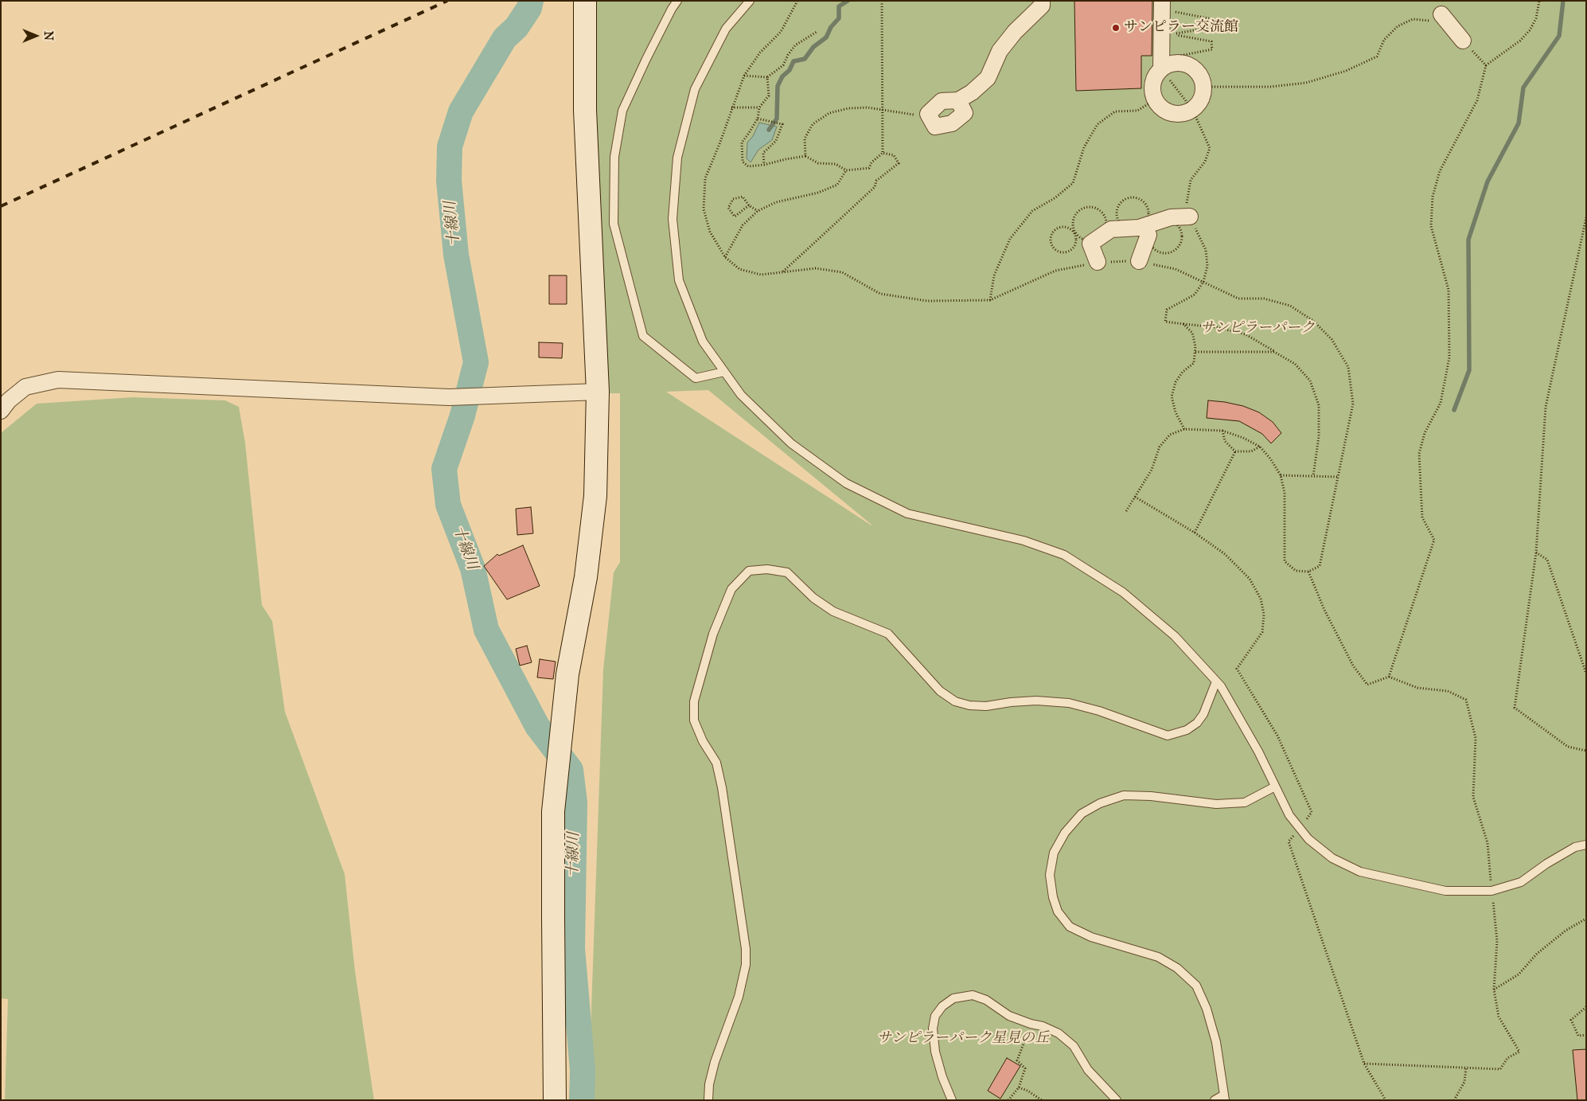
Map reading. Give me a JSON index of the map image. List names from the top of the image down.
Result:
{
  "water": ["十線川"],
  "parks": ["サンピラーパーク", "サンピラーパーク星見の丘"],
  "places": ["サンピラー交流館"],
  "north": "right"
}
